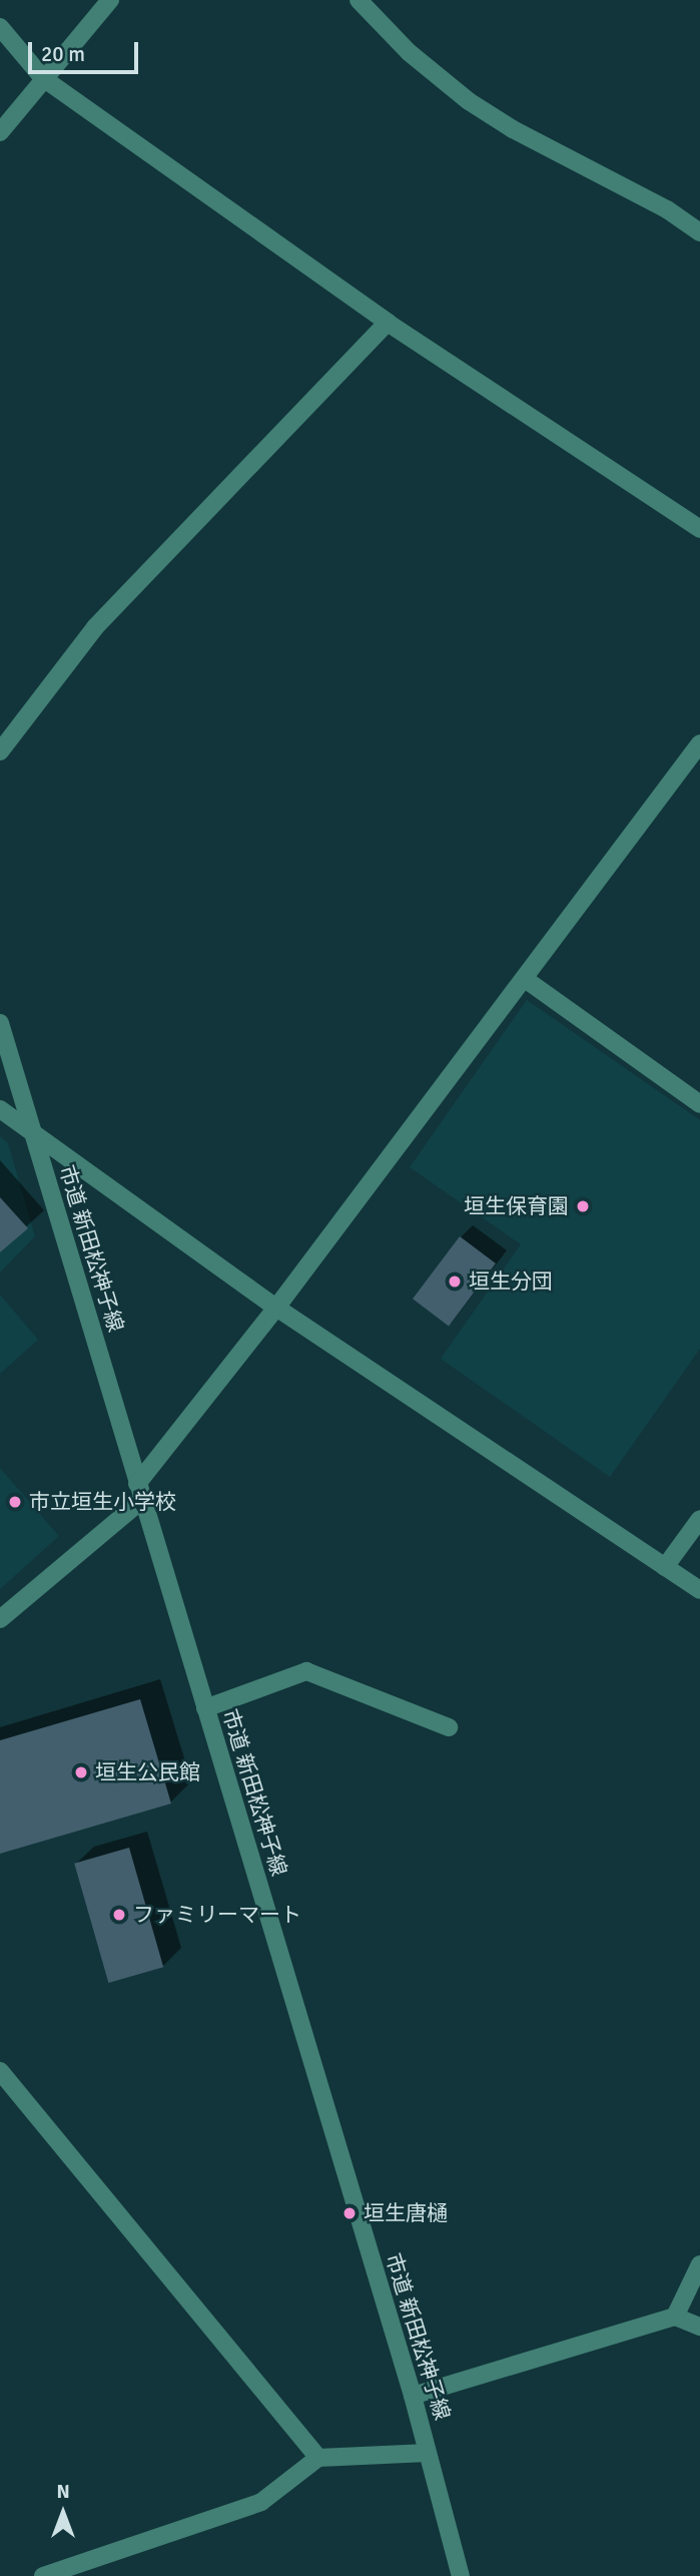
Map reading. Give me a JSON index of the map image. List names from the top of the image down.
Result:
{
  "streets": {
    "street": ["市道 新田松神子線"]
  },
  "places": [
    "垣生保育園",
    "垣生分団",
    "市立垣生小学校",
    "垣生公民館",
    "ファミリーマート",
    "垣生唐樋"
  ],
  "scale_bar": "20 m",
  "north": "top"
}
